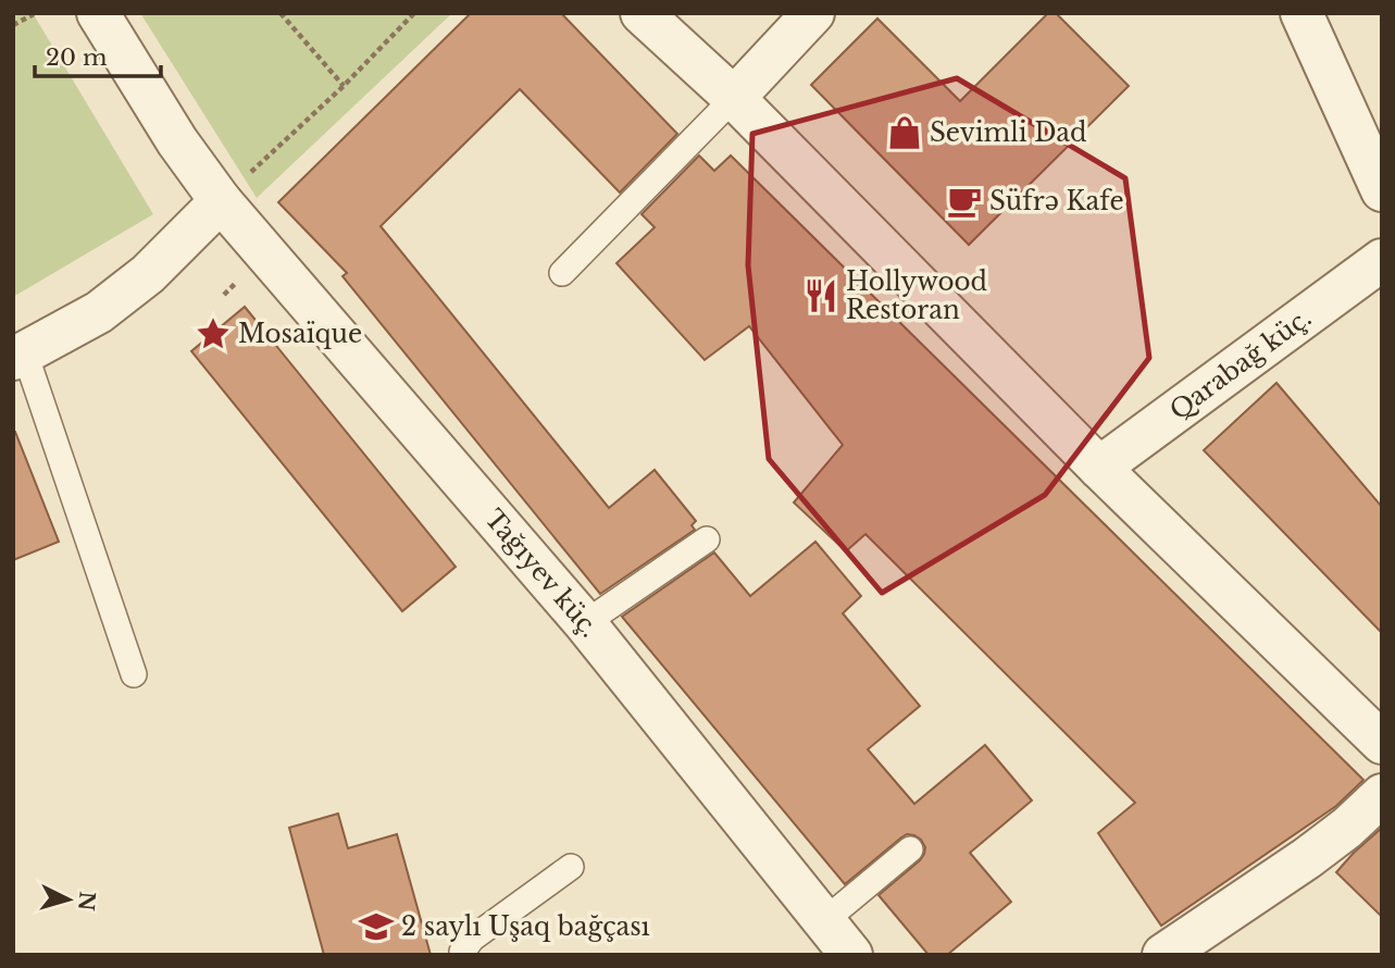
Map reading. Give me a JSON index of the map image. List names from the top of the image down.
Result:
{
  "streets": {
    "street": ["Qarabağ küç.", "Tağıyev küç."]
  },
  "places": {
    "shop": ["Sevimli Dad"],
    "cafe": ["Süfrə Kafe"],
    "restaurant": ["Hollywood Restoran"],
    "place": ["Mosaïque"],
    "school or university": ["2 saylı Uşaq bağçası"]
  },
  "scale_bar": "20 m",
  "north": "right"
}
